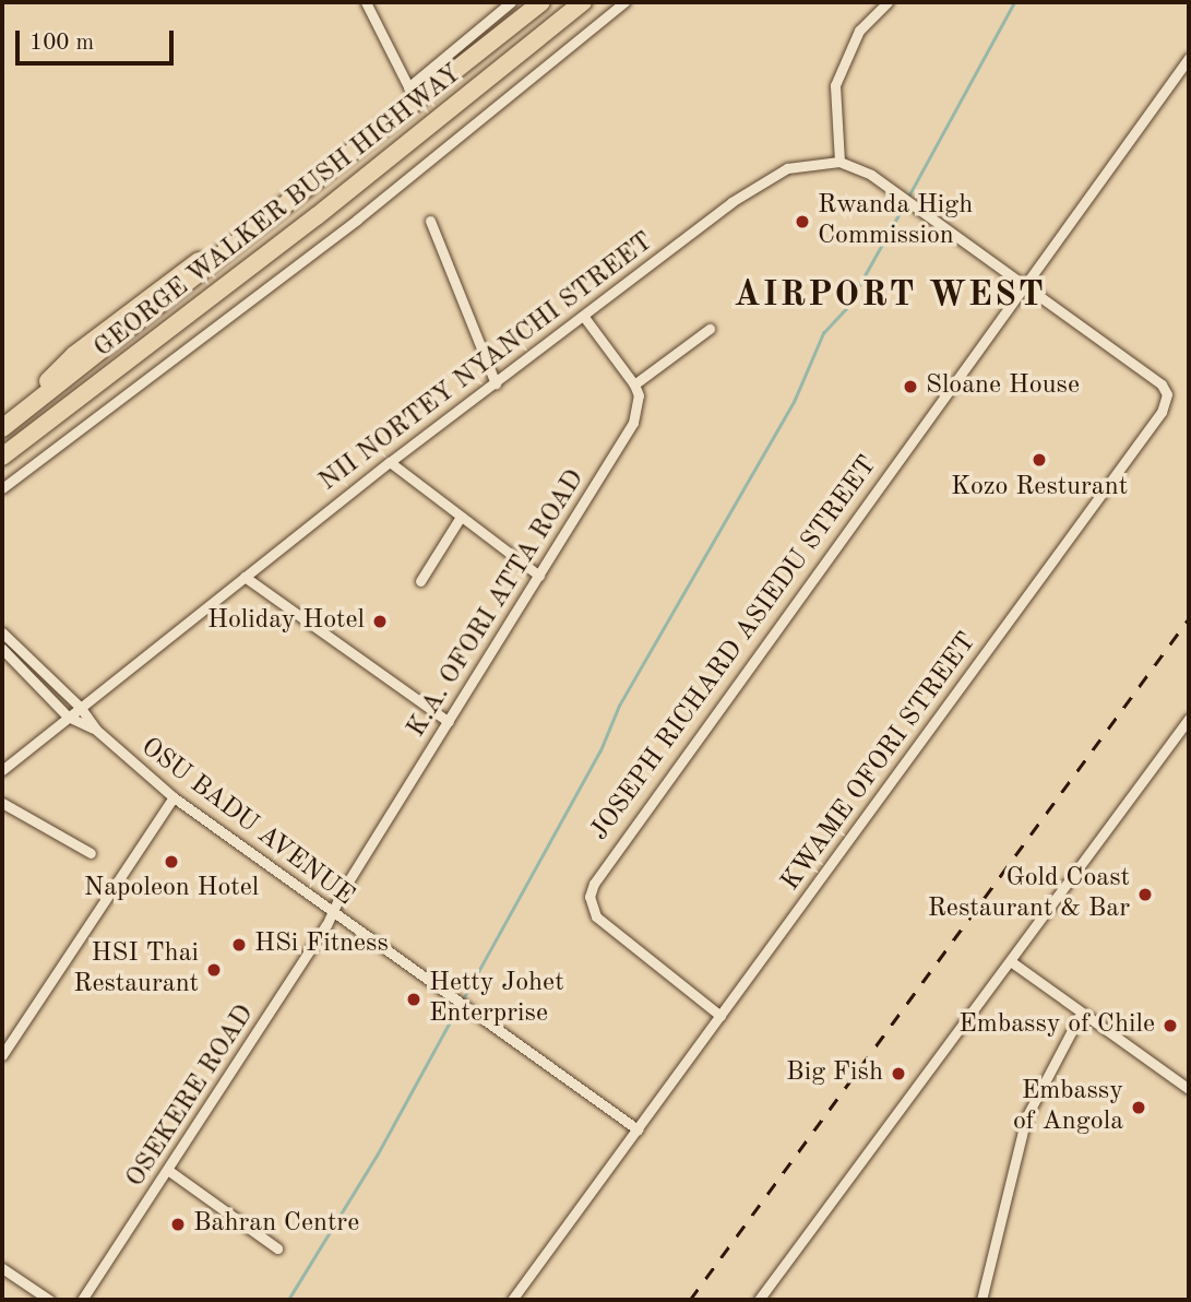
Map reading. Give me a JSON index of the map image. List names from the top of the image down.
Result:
{
  "streets": {
    "highway": ["GEORGE WALKER BUSH HIGHWAY"],
    "street": [
      "NII NORTEY NYANCHI STREET",
      "K.A. OFORI ATTA ROAD",
      "JOSEPH RICHARD ASIEDU STREET",
      "KWAME OFORI STREET",
      "OSU BADU AVENUE",
      "OSEKERE ROAD"
    ]
  },
  "crossings": [
    ["NII NORTEY NYANCHI STREET", "OSU BADU AVENUE"],
    ["K.A. OFORI ATTA ROAD", "OSU BADU AVENUE"],
    ["K.A. OFORI ATTA ROAD", "OSEKERE ROAD"],
    ["JOSEPH RICHARD ASIEDU STREET", "KWAME OFORI STREET"],
    ["KWAME OFORI STREET", "OSU BADU AVENUE"],
    ["OSU BADU AVENUE", "OSEKERE ROAD"]
  ],
  "districts": ["AIRPORT WEST"],
  "places": [
    "Rwanda High Commission",
    "Sloane House",
    "Kozo Resturant",
    "Holiday Hotel",
    "Napoleon Hotel",
    "Gold Coast Restaurant & Bar",
    "HSi Fitness",
    "HSI Thai Restaurant",
    "Hetty Johet Enterprise",
    "Embassy of Chile",
    "Big Fish",
    "Embassy of Angola",
    "Bahran Centre"
  ],
  "scale_bar": "100 m"
}
